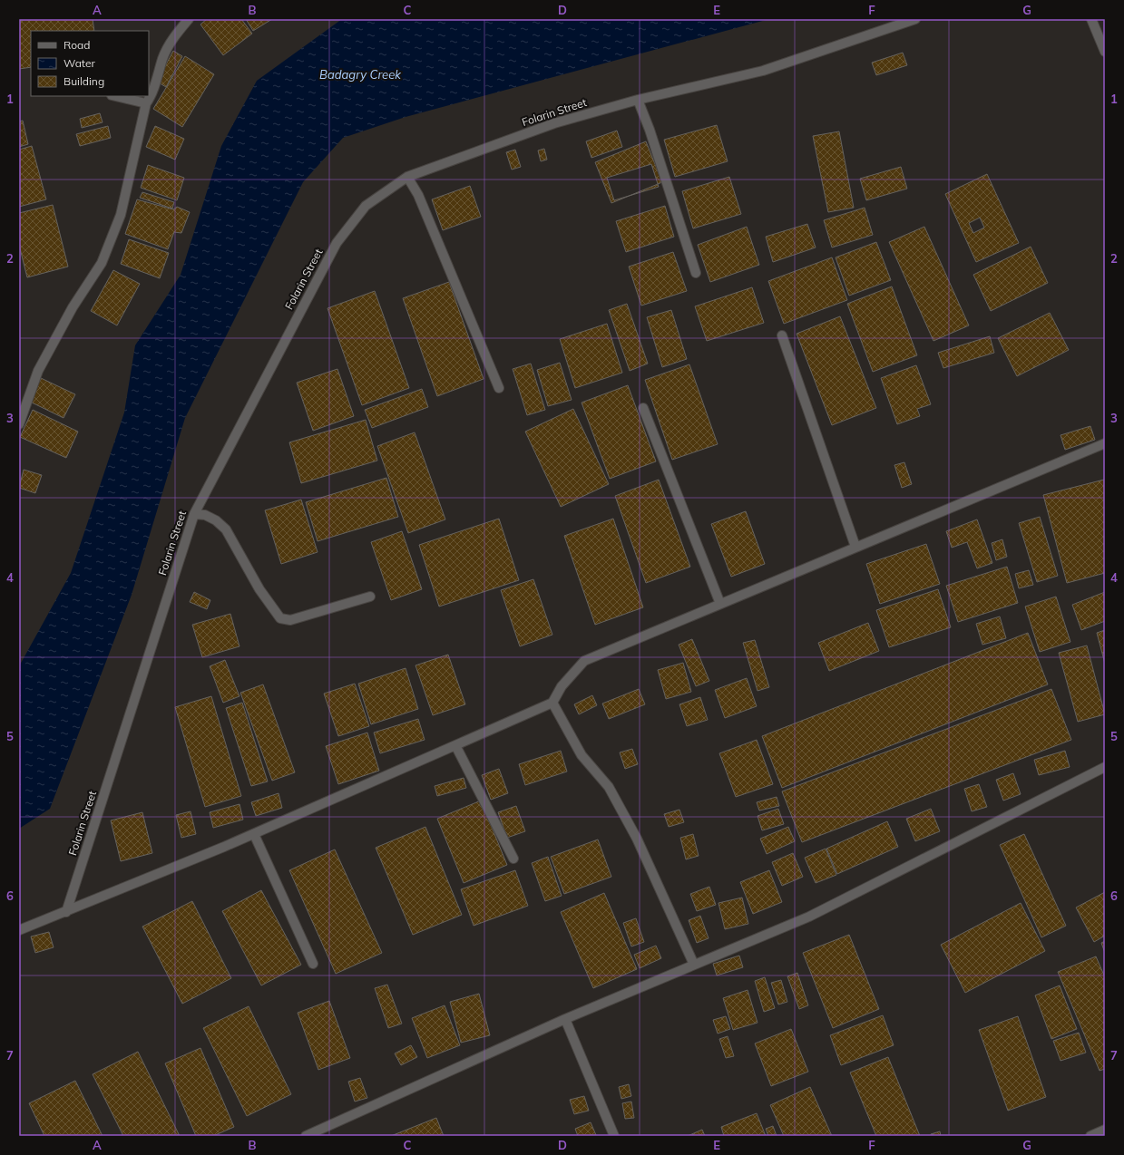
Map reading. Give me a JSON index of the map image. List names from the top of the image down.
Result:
{
  "streets": {
    "street": ["Folarin Street"]
  },
  "water": ["Badagry Creek"],
  "legend": ["Road", "Water", "Building"],
  "grid": {
    "columns": [
      "A",
      "B",
      "C",
      "D",
      "E",
      "F",
      "G"
    ],
    "rows": [
      "1",
      "2",
      "3",
      "4",
      "5",
      "6",
      "7"
    ]
  }
}
